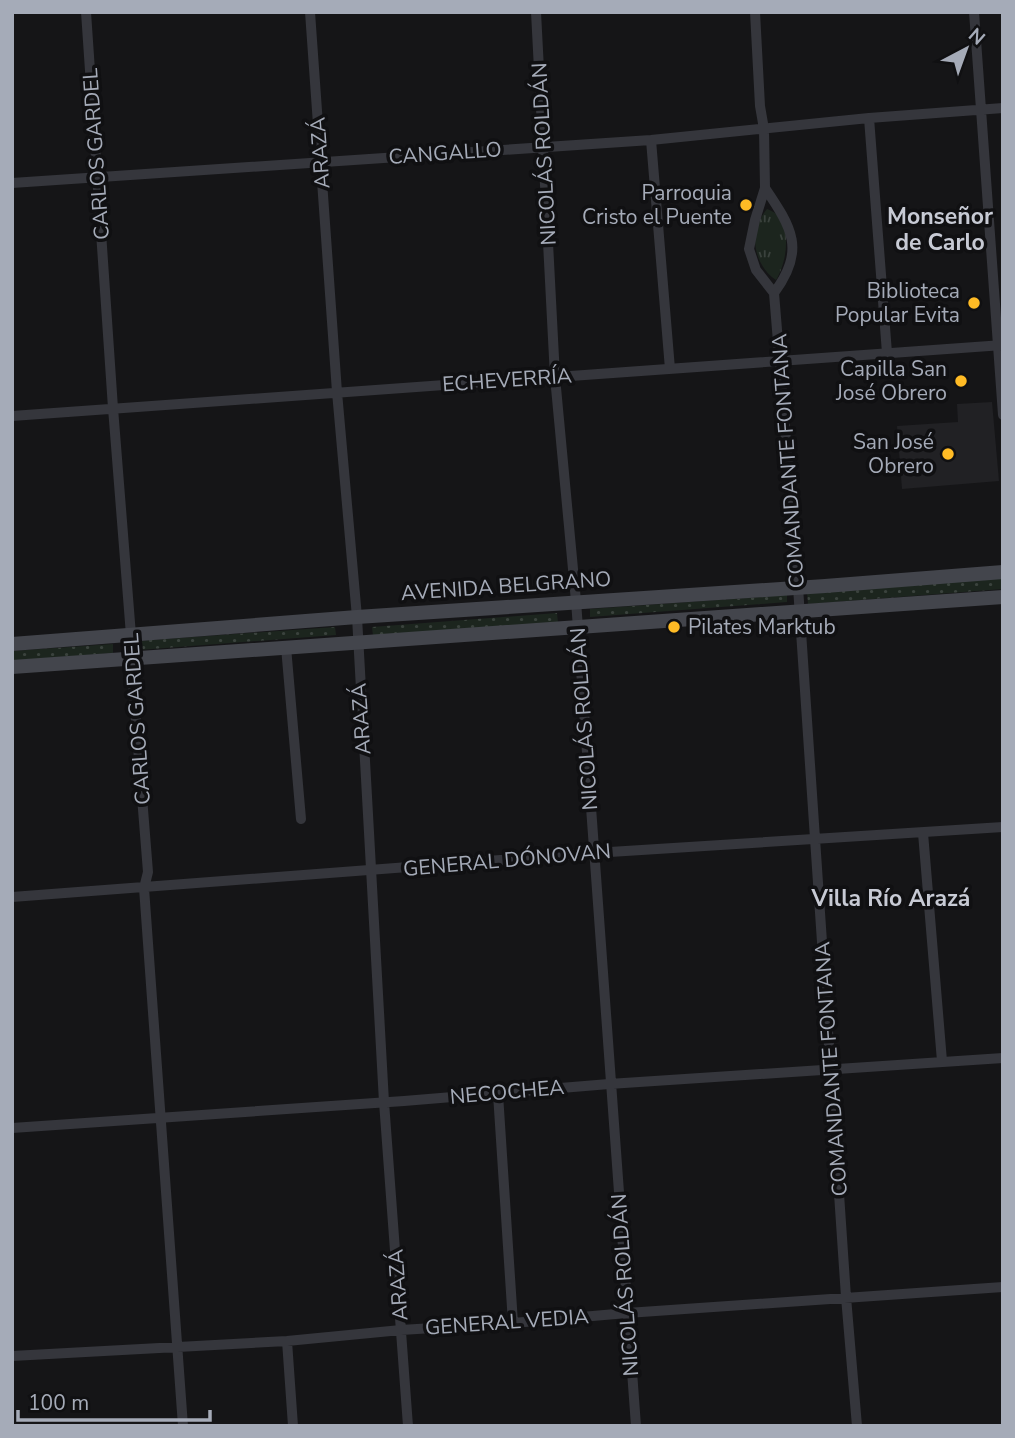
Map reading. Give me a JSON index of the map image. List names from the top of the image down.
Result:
{
  "streets": {
    "main road": ["AVENIDA BELGRANO"],
    "street": [
      "ARAZÁ",
      "CANGALLO",
      "CARLOS GARDEL",
      "NICOLÁS ROLDÁN",
      "ECHEVERRÍA",
      "COMANDANTE FONTANA",
      "GENERAL DÓNOVAN",
      "NECOCHEA",
      "GENERAL VEDIA"
    ]
  },
  "crossings": [
    ["ARAZÁ", "CANGALLO"],
    ["ARAZÁ", "ECHEVERRÍA"],
    ["ARAZÁ", "AVENIDA BELGRANO"],
    ["ARAZÁ", "GENERAL DÓNOVAN"],
    ["ARAZÁ", "NECOCHEA"],
    ["ARAZÁ", "GENERAL VEDIA"],
    ["CANGALLO", "CARLOS GARDEL"],
    ["CANGALLO", "NICOLÁS ROLDÁN"],
    ["CANGALLO", "COMANDANTE FONTANA"],
    ["CARLOS GARDEL", "ECHEVERRÍA"],
    ["CARLOS GARDEL", "AVENIDA BELGRANO"],
    ["CARLOS GARDEL", "GENERAL DÓNOVAN"],
    ["CARLOS GARDEL", "NECOCHEA"],
    ["CARLOS GARDEL", "GENERAL VEDIA"],
    ["NICOLÁS ROLDÁN", "ECHEVERRÍA"],
    ["NICOLÁS ROLDÁN", "AVENIDA BELGRANO"],
    ["NICOLÁS ROLDÁN", "GENERAL DÓNOVAN"],
    ["NICOLÁS ROLDÁN", "NECOCHEA"],
    ["NICOLÁS ROLDÁN", "GENERAL VEDIA"],
    ["ECHEVERRÍA", "COMANDANTE FONTANA"],
    ["COMANDANTE FONTANA", "AVENIDA BELGRANO"],
    ["COMANDANTE FONTANA", "GENERAL DÓNOVAN"],
    ["COMANDANTE FONTANA", "NECOCHEA"],
    ["COMANDANTE FONTANA", "GENERAL VEDIA"]
  ],
  "districts": ["Monseñor de Carlo", "Villa Río Arazá"],
  "places": [
    "Parroquia Cristo el Puente",
    "Biblioteca Popular Evita",
    "Capilla San José Obrero",
    "San José Obrero",
    "Pilates Marktub"
  ],
  "scale_bar": "100 m",
  "north": "top right"
}
